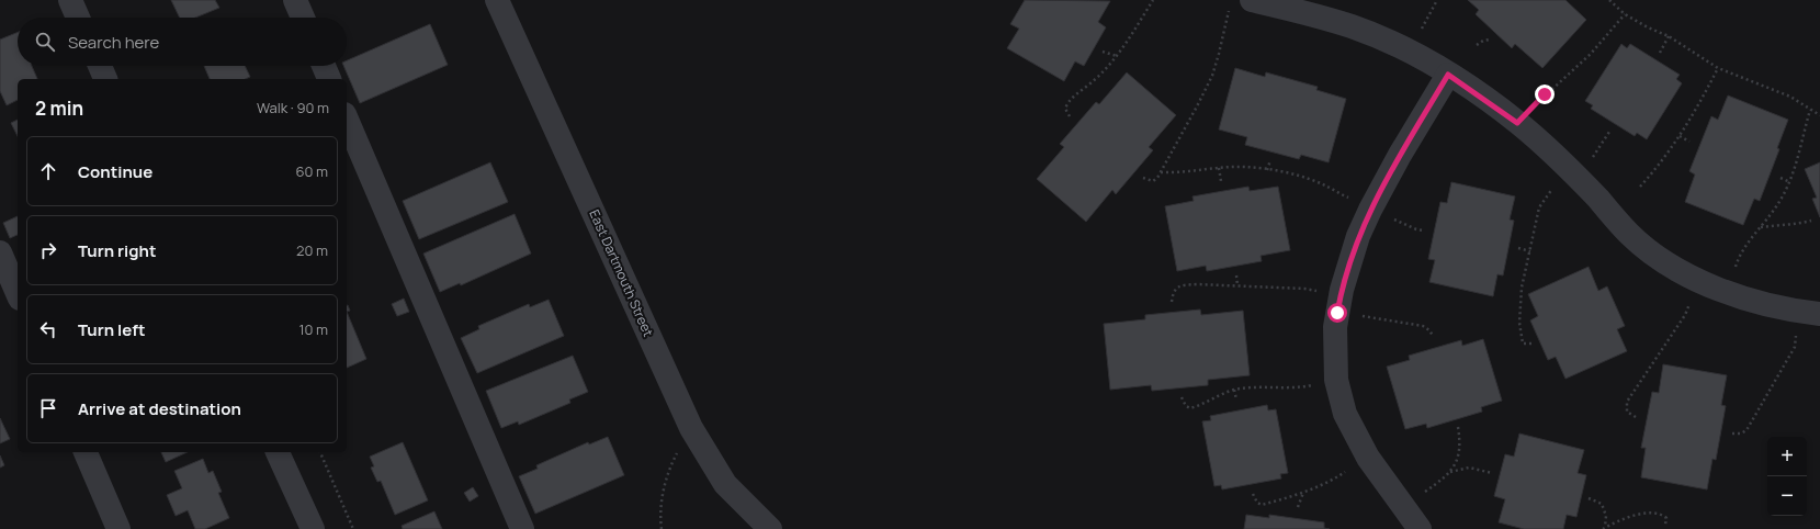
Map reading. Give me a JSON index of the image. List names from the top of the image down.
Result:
{
  "streets": {
    "street": ["East Dartmouth Street"]
  },
  "page": {
    "search": "Search here",
    "heading": ["2 min", "Walk · 90 m"],
    "list": [
      ["Continue", "60 m"],
      ["Turn right", "20 m"],
      ["Turn left", "10 m"],
      "Arrive at destination"
    ],
    "map_buttons": ["+", "−"]
  }
}
